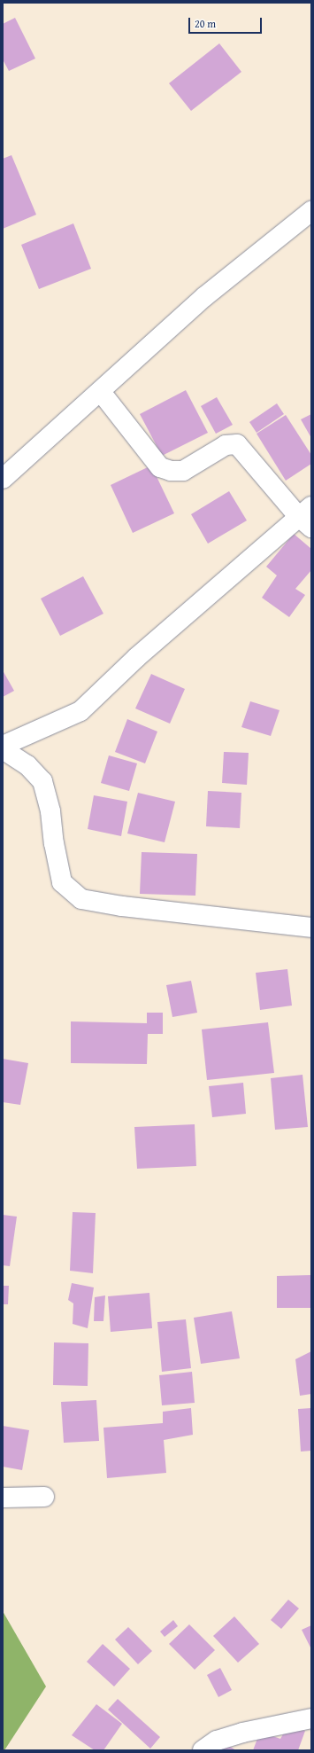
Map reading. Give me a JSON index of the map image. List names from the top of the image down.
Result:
{
  "scale_bar": "20 m"
}
